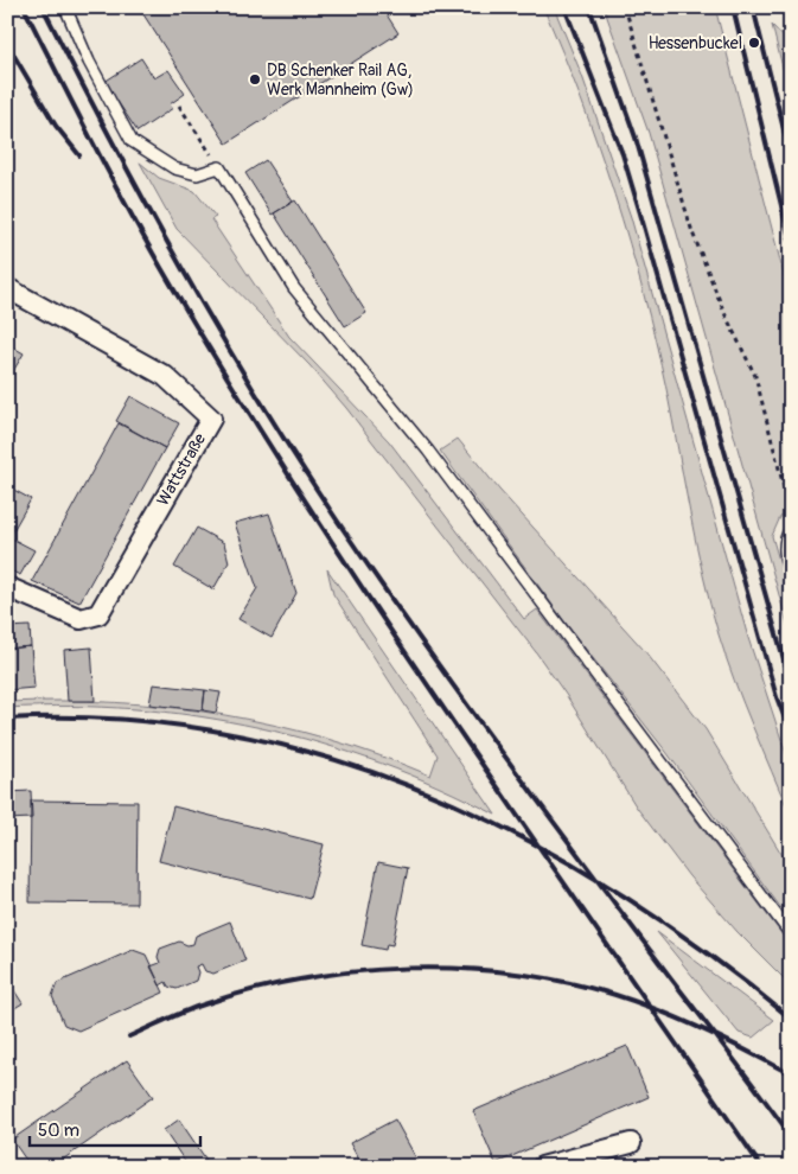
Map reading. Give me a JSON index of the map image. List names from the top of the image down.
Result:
{
  "streets": {
    "street": ["Wattstraße"]
  },
  "places": ["Hessenbuckel", "DB Schenker Rail AG, Werk Mannheim (Gw)"],
  "scale_bar": "50 m"
}
